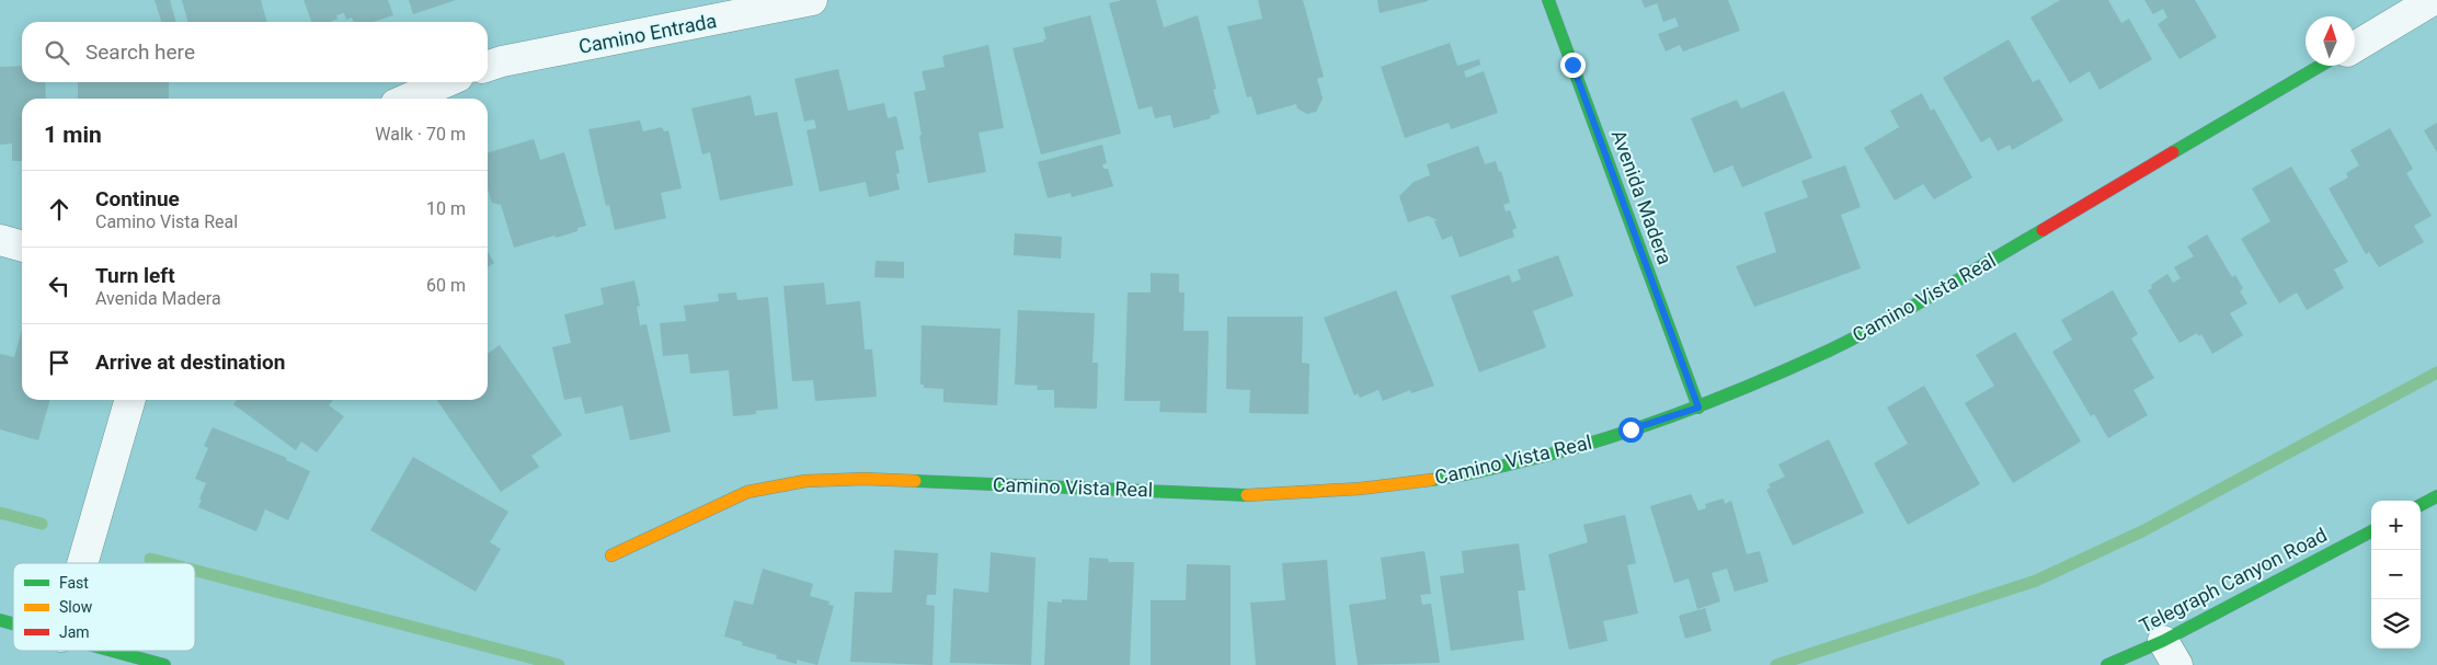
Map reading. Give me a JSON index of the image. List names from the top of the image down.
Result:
{
  "streets": {
    "street": [
      "Camino Entrada",
      "Avenida Madera",
      "Camino Vista Real",
      "Telegraph Canyon Road"
    ]
  },
  "crossings": [
    ["Avenida Madera", "Camino Vista Real"]
  ],
  "legend": ["Fast", "Slow", "Jam"],
  "north": "top",
  "page": {
    "search": "Search here",
    "heading": ["1 min", "Walk · 70 m"],
    "list": [
      ["Continue", "Camino Vista Real", "10 m"],
      ["Turn left", "Avenida Madera", "60 m"],
      "Arrive at destination"
    ],
    "map_buttons": ["+", "−"]
  }
}
